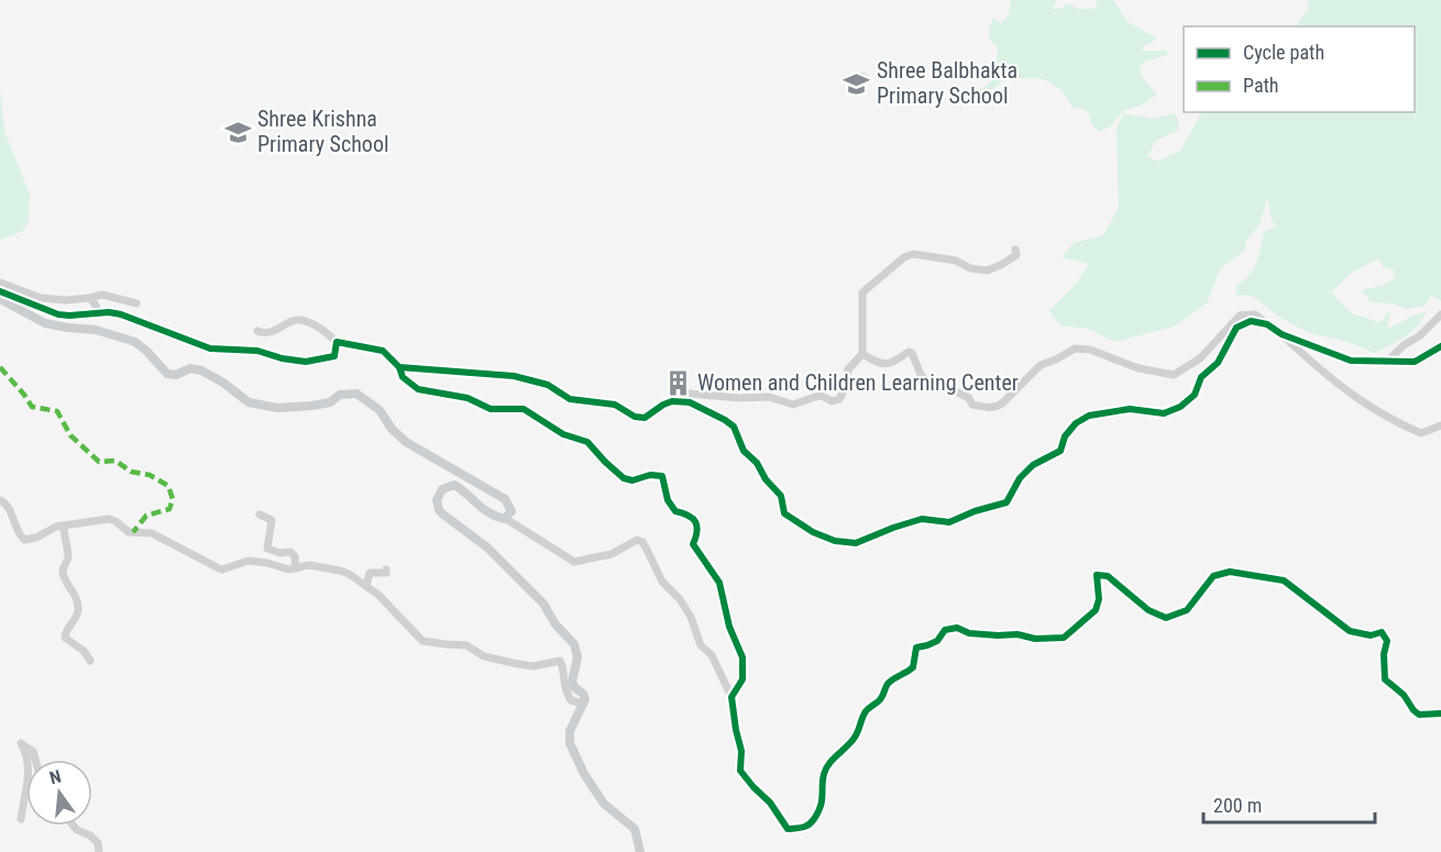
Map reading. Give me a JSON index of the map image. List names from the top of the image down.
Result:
{
  "places": {
    "school or university": ["Shree Balbhakta Primary School", "Shree Krishna Primary School"],
    "building": ["Women and Children Learning Center"]
  },
  "legend": ["Cycle path", "Path"],
  "scale_bar": "200 m",
  "north": "top"
}
